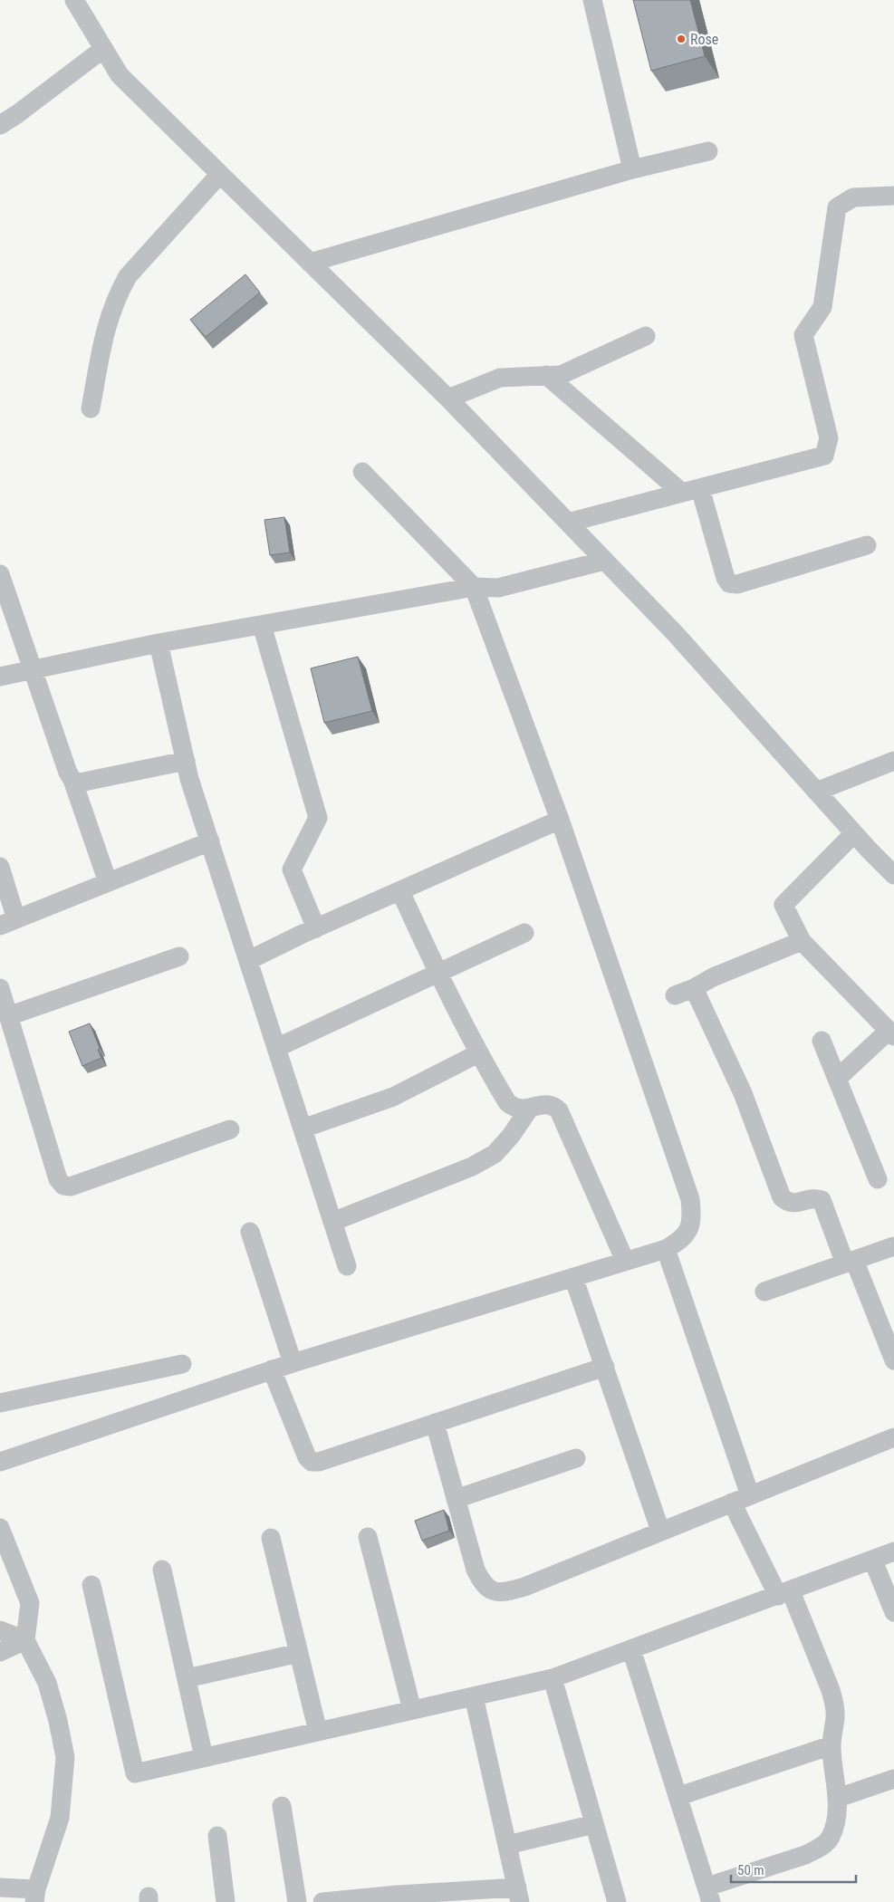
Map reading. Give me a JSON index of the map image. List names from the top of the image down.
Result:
{
  "places": ["Rose"],
  "scale_bar": "50 m"
}
